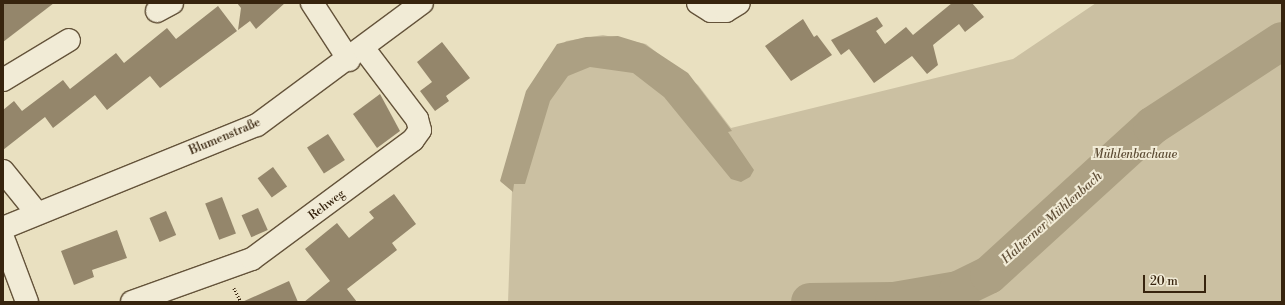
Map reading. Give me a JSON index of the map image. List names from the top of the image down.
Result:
{
  "streets": {
    "street": ["Blumenstraße", "Rehweg"]
  },
  "crossings": [
    ["Blumenstraße", "Rehweg"]
  ],
  "water": ["Halterner Mühlenbach"],
  "parks": ["Mühlenbachaue"],
  "scale_bar": "20 m"
}
